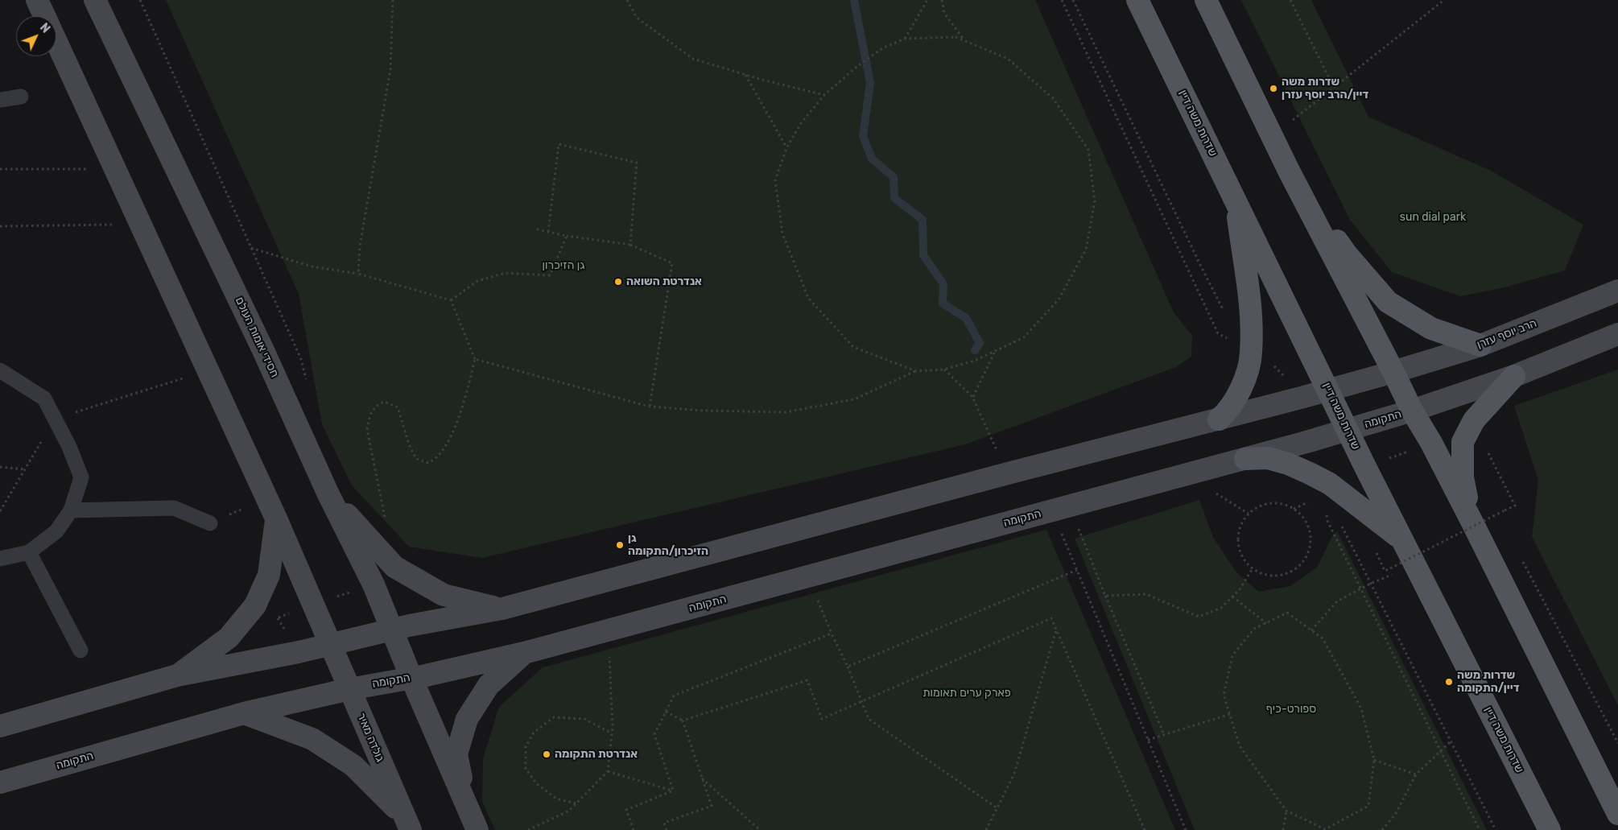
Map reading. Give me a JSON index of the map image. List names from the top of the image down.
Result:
{
  "streets": {
    "main road": ["שדרות משה דיין"],
    "street": [
      "הרב יוסף עזרן",
      "חסידי אומות העולם",
      "התקומה",
      "גולדה מאיר"
    ]
  },
  "crossings": [
    ["שדרות משה דיין", "התקומה"],
    ["חסידי אומות העולם", "התקומה"],
    ["התקומה", "גולדה מאיר"]
  ],
  "parks": [
    "sun dial park",
    "גן הזיכרון",
    "פארק ערים תאומות",
    "ספורט-כיף"
  ],
  "places": [
    "שדרות משה דיין/הרב יוסף עזרן",
    "אנדרטת השואה",
    "גן הזיכרון/התקומה",
    "שדרות משה דיין/התקומה",
    "אנדרטת התקומה"
  ],
  "north": "top right"
}
